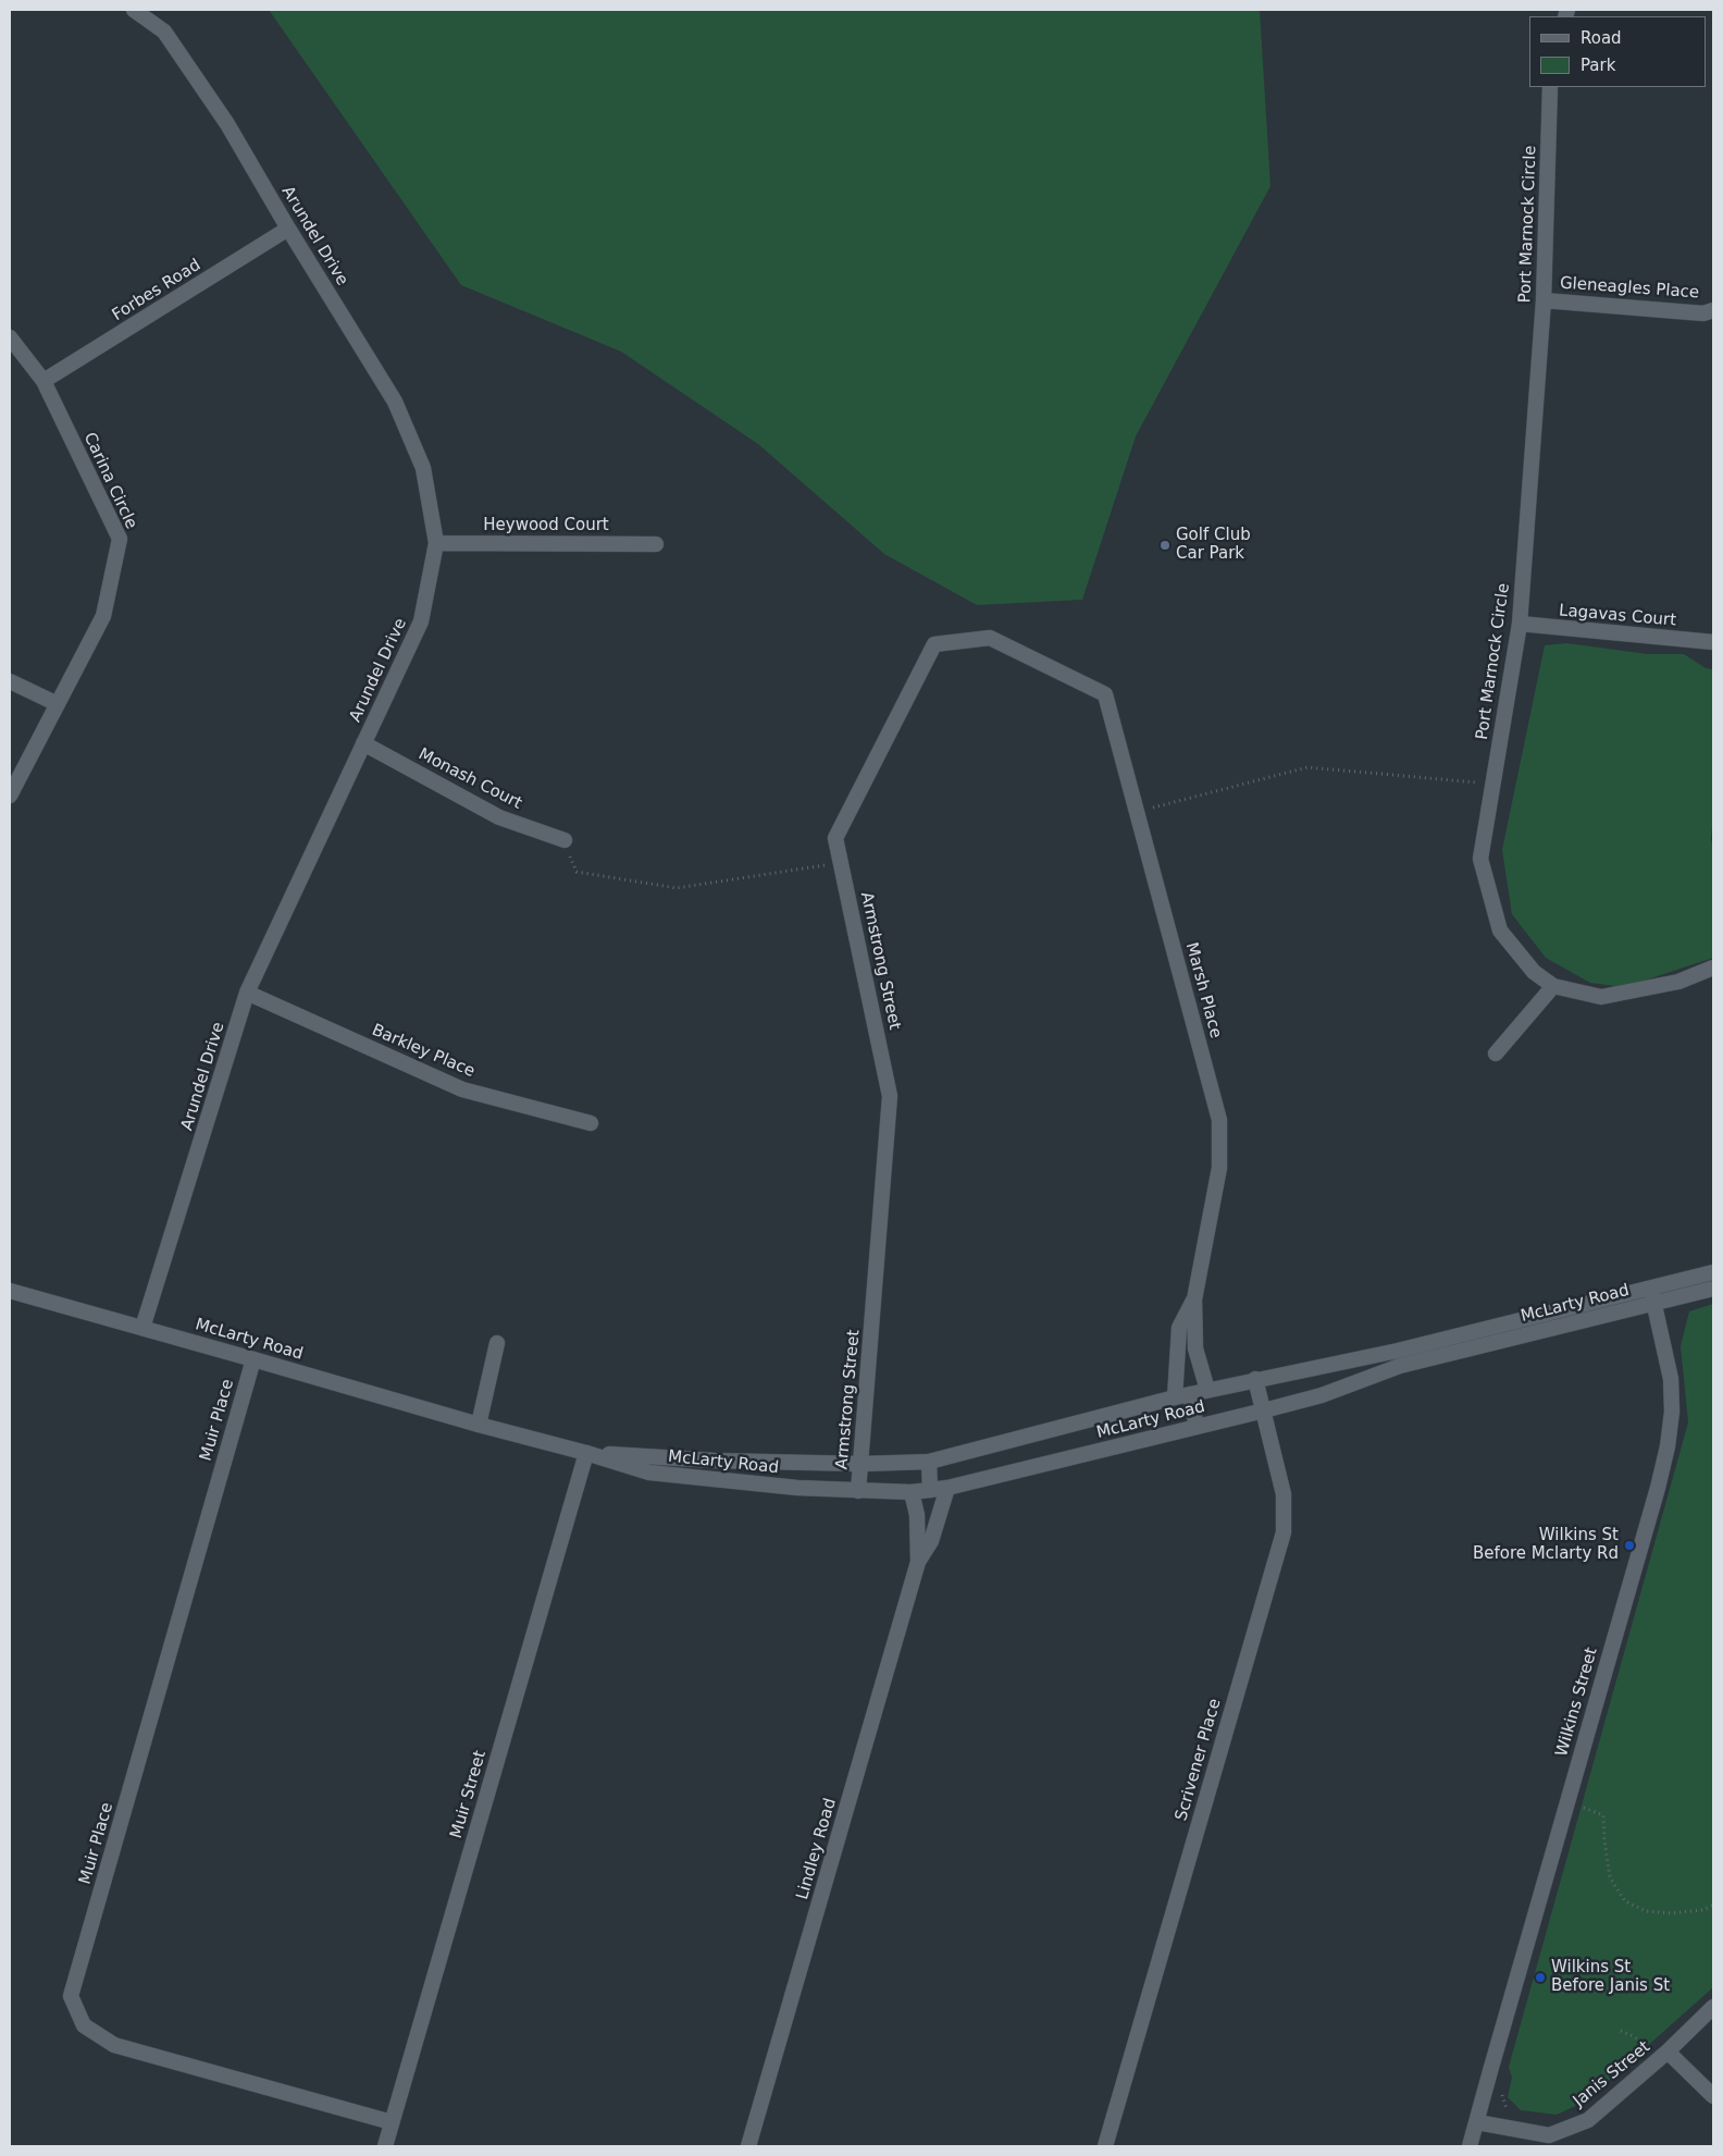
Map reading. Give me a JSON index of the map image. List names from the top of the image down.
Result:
{
  "streets": {
    "street": [
      "Port Marnock Circle",
      "Arundel Drive",
      "Gleneagles Place",
      "Forbes Road",
      "Carina Circle",
      "Heywood Court",
      "Lagavas Court",
      "Monash Court",
      "Armstrong Street",
      "Marsh Place",
      "Barkley Place",
      "McLarty Road",
      "Muir Place",
      "Wilkins Street",
      "Scrivener Place",
      "Muir Street",
      "Lindley Road",
      "Janis Street"
    ]
  },
  "crossings": [
    ["Port Marnock Circle", "Gleneagles Place"],
    ["Port Marnock Circle", "Lagavas Court"],
    ["Arundel Drive", "Forbes Road"],
    ["Arundel Drive", "Heywood Court"],
    ["Arundel Drive", "Monash Court"],
    ["Arundel Drive", "Barkley Place"],
    ["Arundel Drive", "McLarty Road"],
    ["Forbes Road", "Carina Circle"],
    ["Armstrong Street", "Marsh Place"],
    ["Armstrong Street", "McLarty Road"],
    ["Marsh Place", "McLarty Road"],
    ["McLarty Road", "Muir Place"],
    ["McLarty Road", "Wilkins Street"],
    ["McLarty Road", "Scrivener Place"],
    ["McLarty Road", "Muir Street"],
    ["McLarty Road", "Lindley Road"],
    ["Muir Place", "Muir Street"],
    ["Wilkins Street", "Janis Street"]
  ],
  "places": ["Golf Club Car Park", "Wilkins St Before Mclarty Rd", "Wilkins St Before Janis St"],
  "legend": ["Road", "Park"]
}
